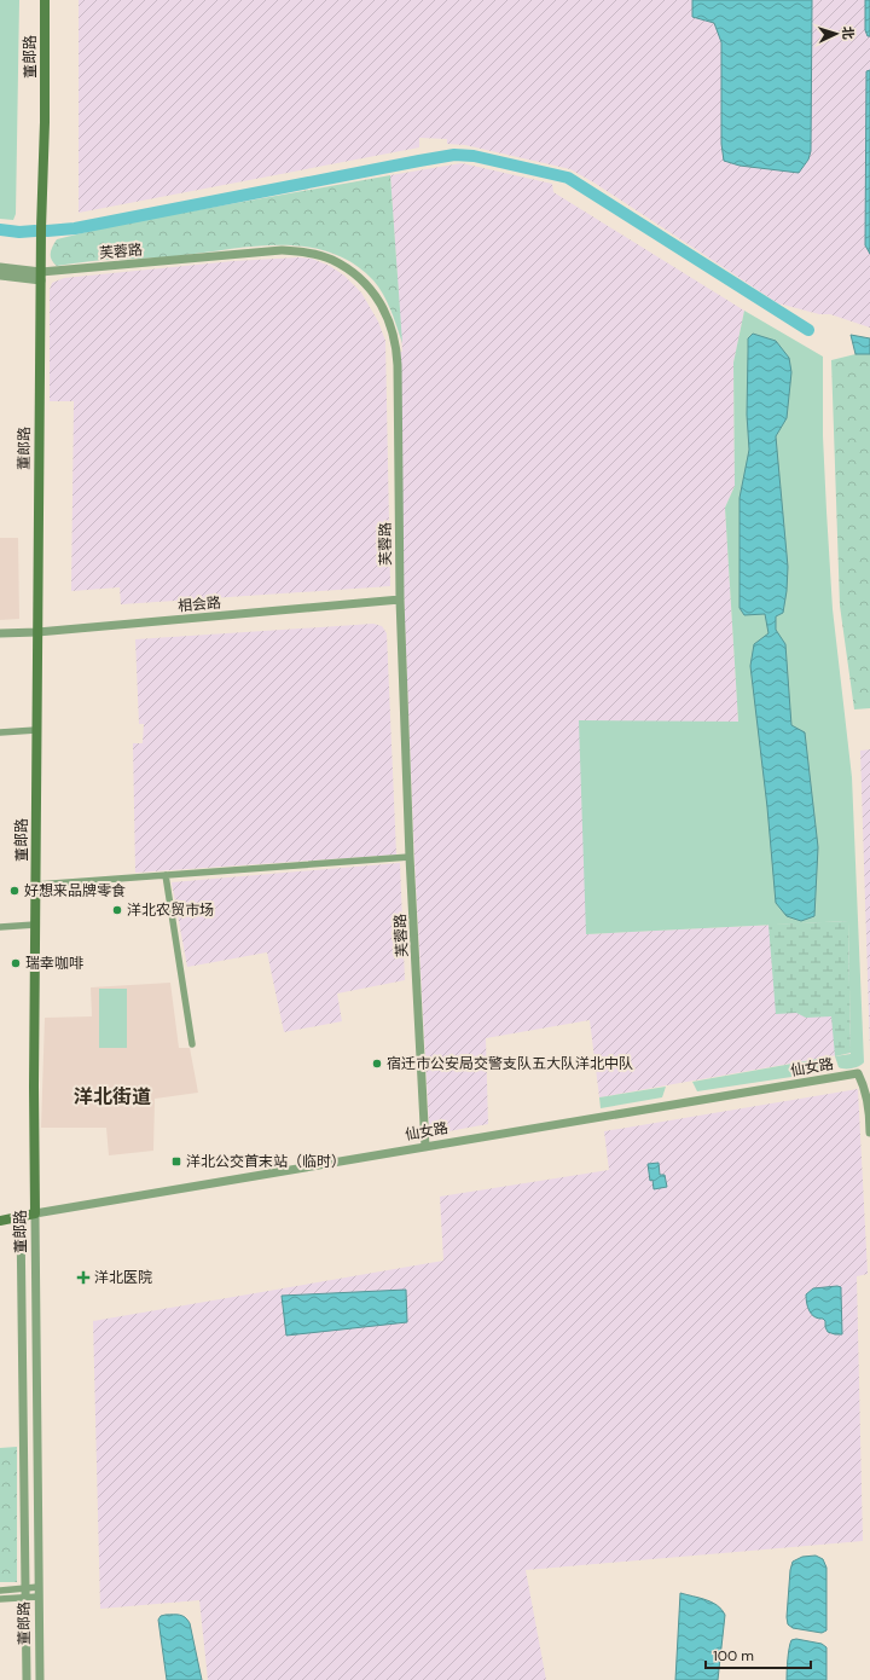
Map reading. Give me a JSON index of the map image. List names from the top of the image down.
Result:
{
  "streets": {
    "main road": ["董郎路", "仙女路"],
    "street": ["芙蓉路", "相会路"]
  },
  "crossings": [
    ["董郎路", "芙蓉路"],
    ["董郎路", "相会路"],
    ["董郎路", "仙女路"],
    ["芙蓉路", "相会路"],
    ["芙蓉路", "仙女路"]
  ],
  "districts": ["洋北街道"],
  "places": {
    "other": [
      "好想来品牌零食",
      "洋北农贸市场",
      "瑞幸咖啡",
      "宿迁市公安局交警支队五大队洋北中队"
    ],
    "transit": ["洋北公交首末站（临时）"],
    "health": ["洋北医院"]
  },
  "scale_bar": "100 m",
  "north": "right"
}
